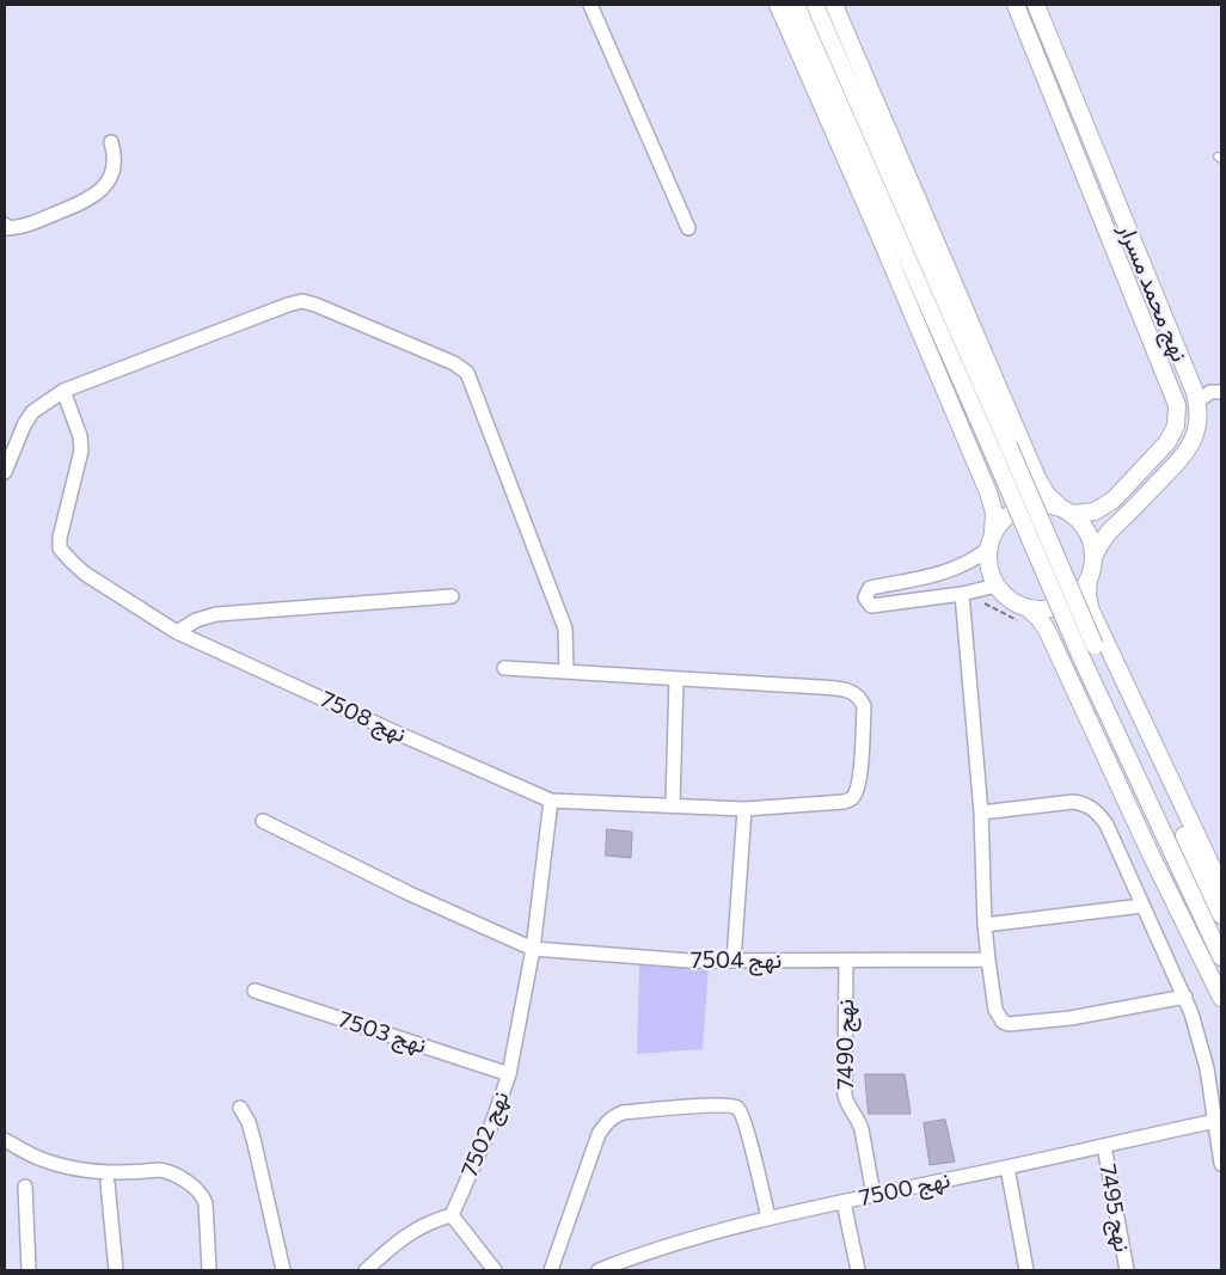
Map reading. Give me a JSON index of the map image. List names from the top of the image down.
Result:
{
  "streets": {
    "street": [
      "نهج محمد مسرار",
      "نهج 7508",
      "نهج 7504",
      "نهج 7503",
      "نهج 7490",
      "نهج 7502",
      "نهج 7500",
      "نهج 7495"
    ]
  },
  "crossings": [
    ["نهج 7508", "نهج 7502"],
    ["نهج 7504", "نهج 7490"],
    ["نهج 7504", "نهج 7502"],
    ["نهج 7503", "نهج 7502"],
    ["نهج 7490", "نهج 7500"],
    ["نهج 7500", "نهج 7495"]
  ]
}
